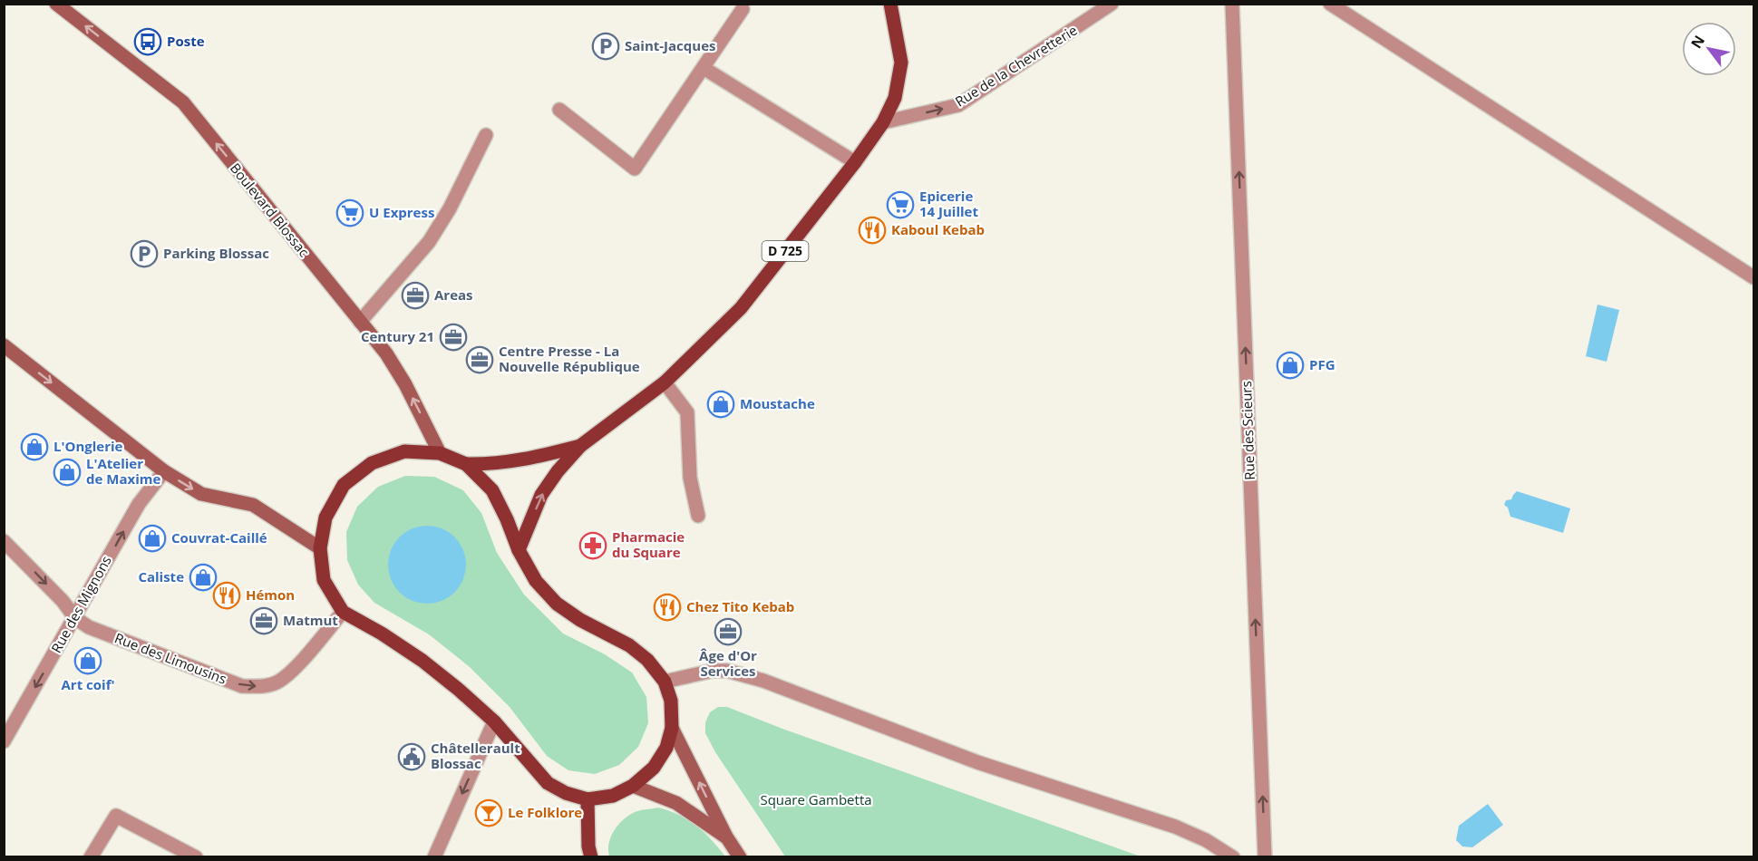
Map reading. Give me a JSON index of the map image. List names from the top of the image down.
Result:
{
  "streets": {
    "main road": ["Boulevard Blossac", "D 725"],
    "street": [
      "Rue de la Chevretterie",
      "Rue des Scieurs",
      "Rue des Mignons",
      "Rue des Limousins"
    ]
  },
  "crossings": [
    ["Rue de la Chevretterie", "D 725"],
    ["Rue des Mignons", "Rue des Limousins"]
  ],
  "one_way": [
    "Rue de la Chevretterie",
    "Boulevard Blossac",
    "Rue des Scieurs",
    "Rue des Limousins"
  ],
  "parks": ["Square Gambetta"],
  "places": {
    "bus stop": ["Poste"],
    "parking": ["Saint-Jacques", "Parking Blossac"],
    "supermarket": ["Epicerie 14 Juillet", "U Express"],
    "restaurant": ["Kaboul Kebab", "Hémon", "Chez Tito Kebab"],
    "office": [
      "Areas",
      "Century 21",
      "Centre Presse - La Nouvelle République",
      "Matmut",
      "Âge d'Or Services"
    ],
    "shop": [
      "PFG",
      "Moustache",
      "L'Onglerie",
      "L'Atelier de Maxime",
      "Couvrat-Caillé",
      "Caliste",
      "Art coif'"
    ],
    "pharmacy": ["Pharmacie du Square"],
    "public building": ["Châtellerault Blossac"],
    "bar": ["Le Folklore"]
  },
  "north": "top left"
}
